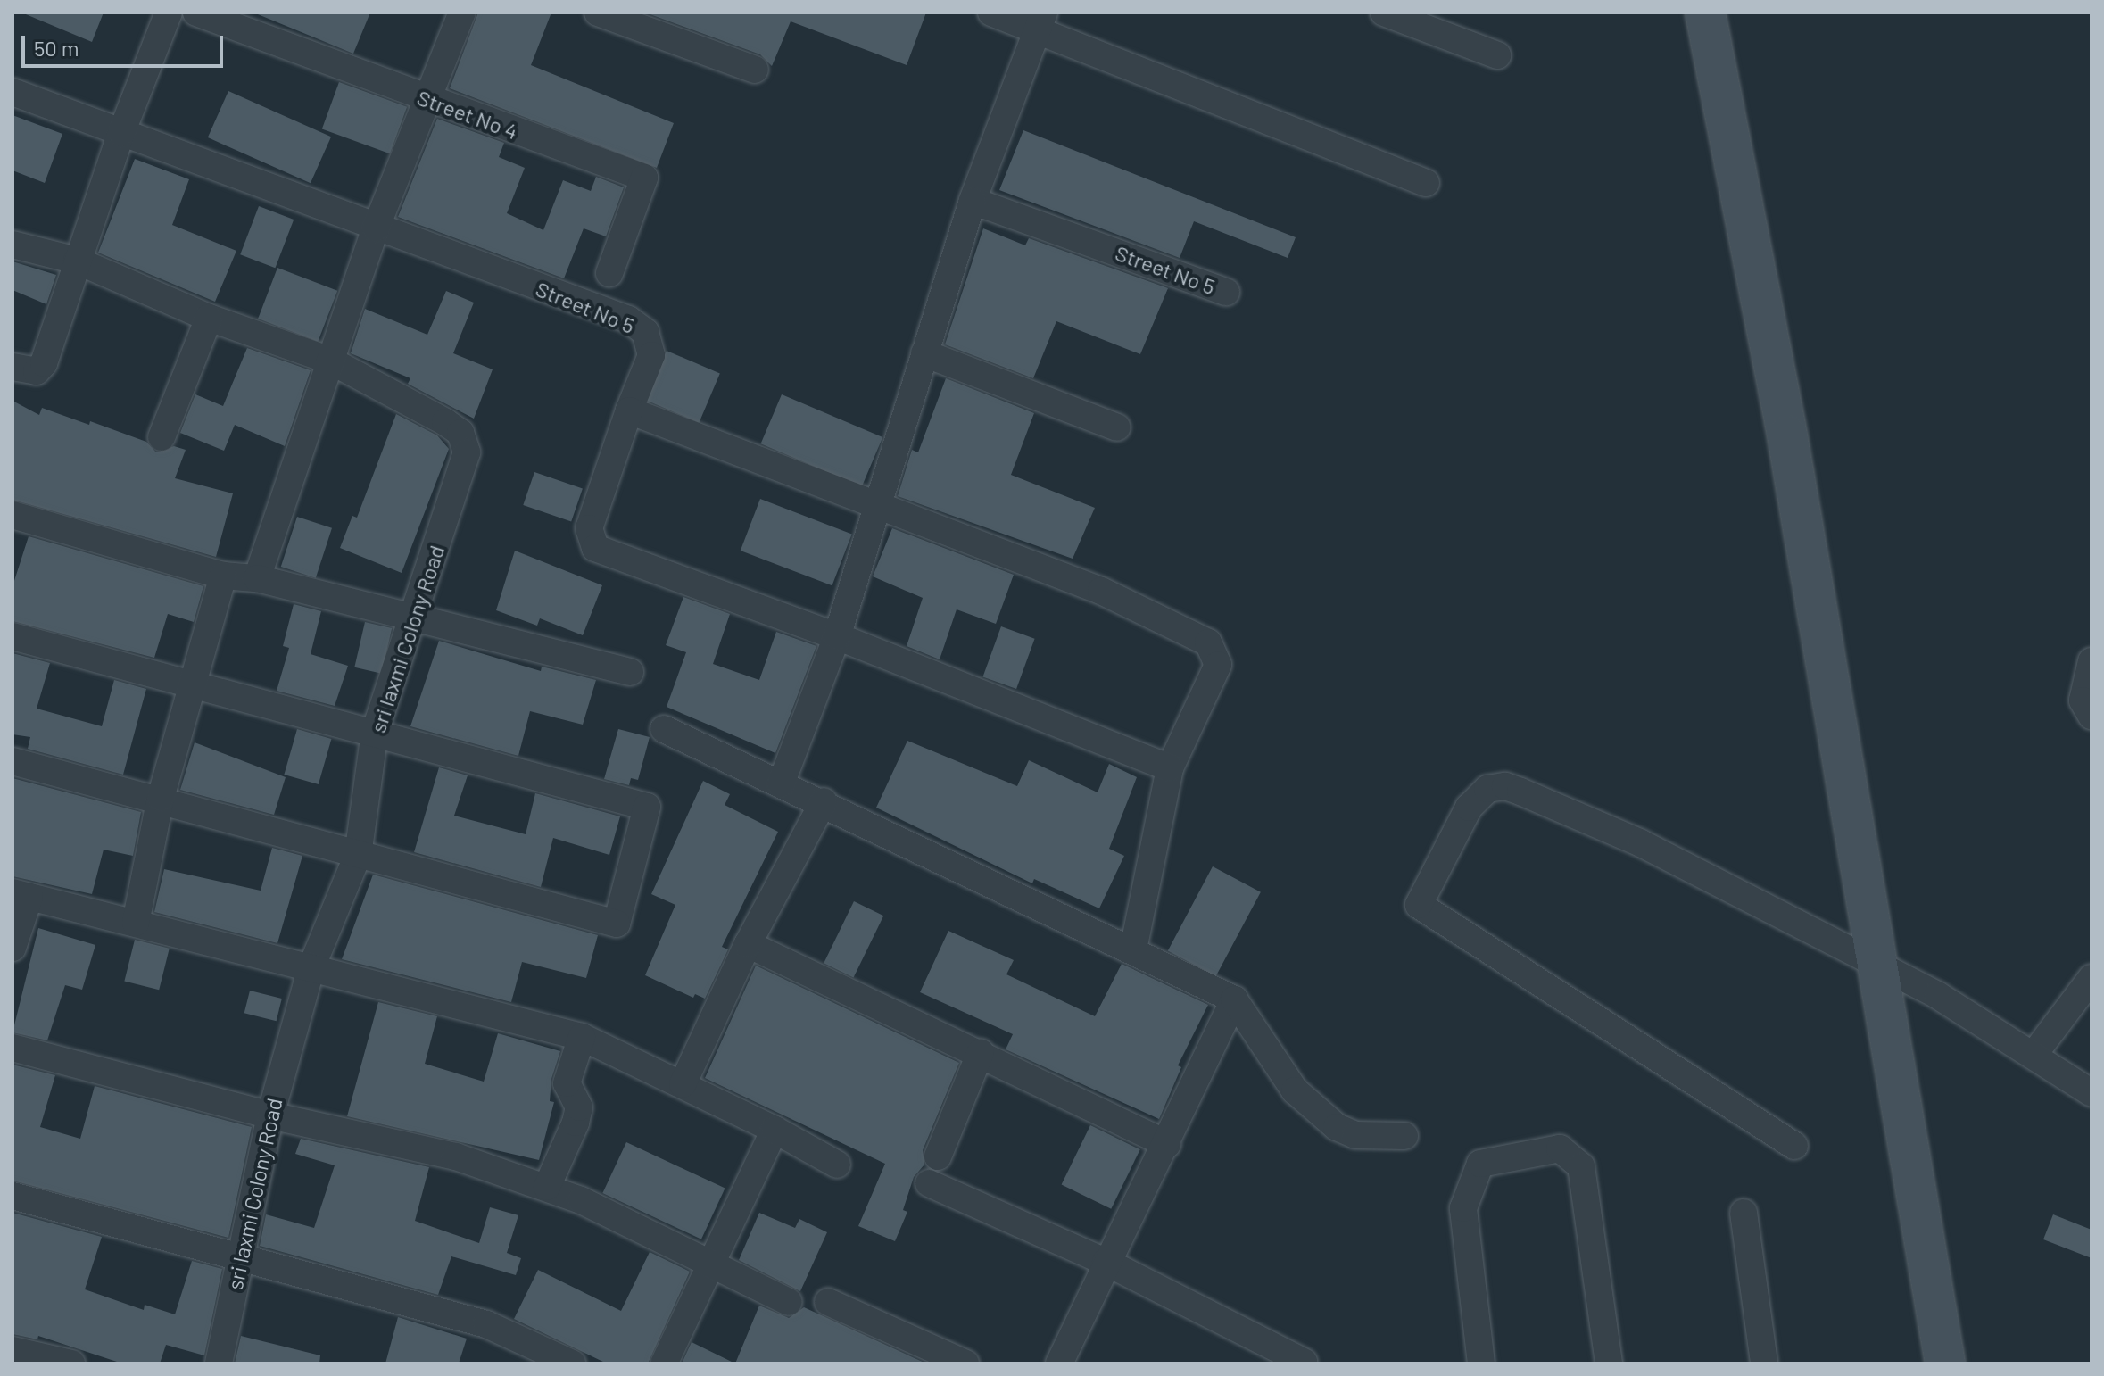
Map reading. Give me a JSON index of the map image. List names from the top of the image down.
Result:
{
  "streets": {
    "street": ["Street No 4", "Street No 5", "sri laxmi Colony Road"]
  },
  "scale_bar": "50 m"
}
